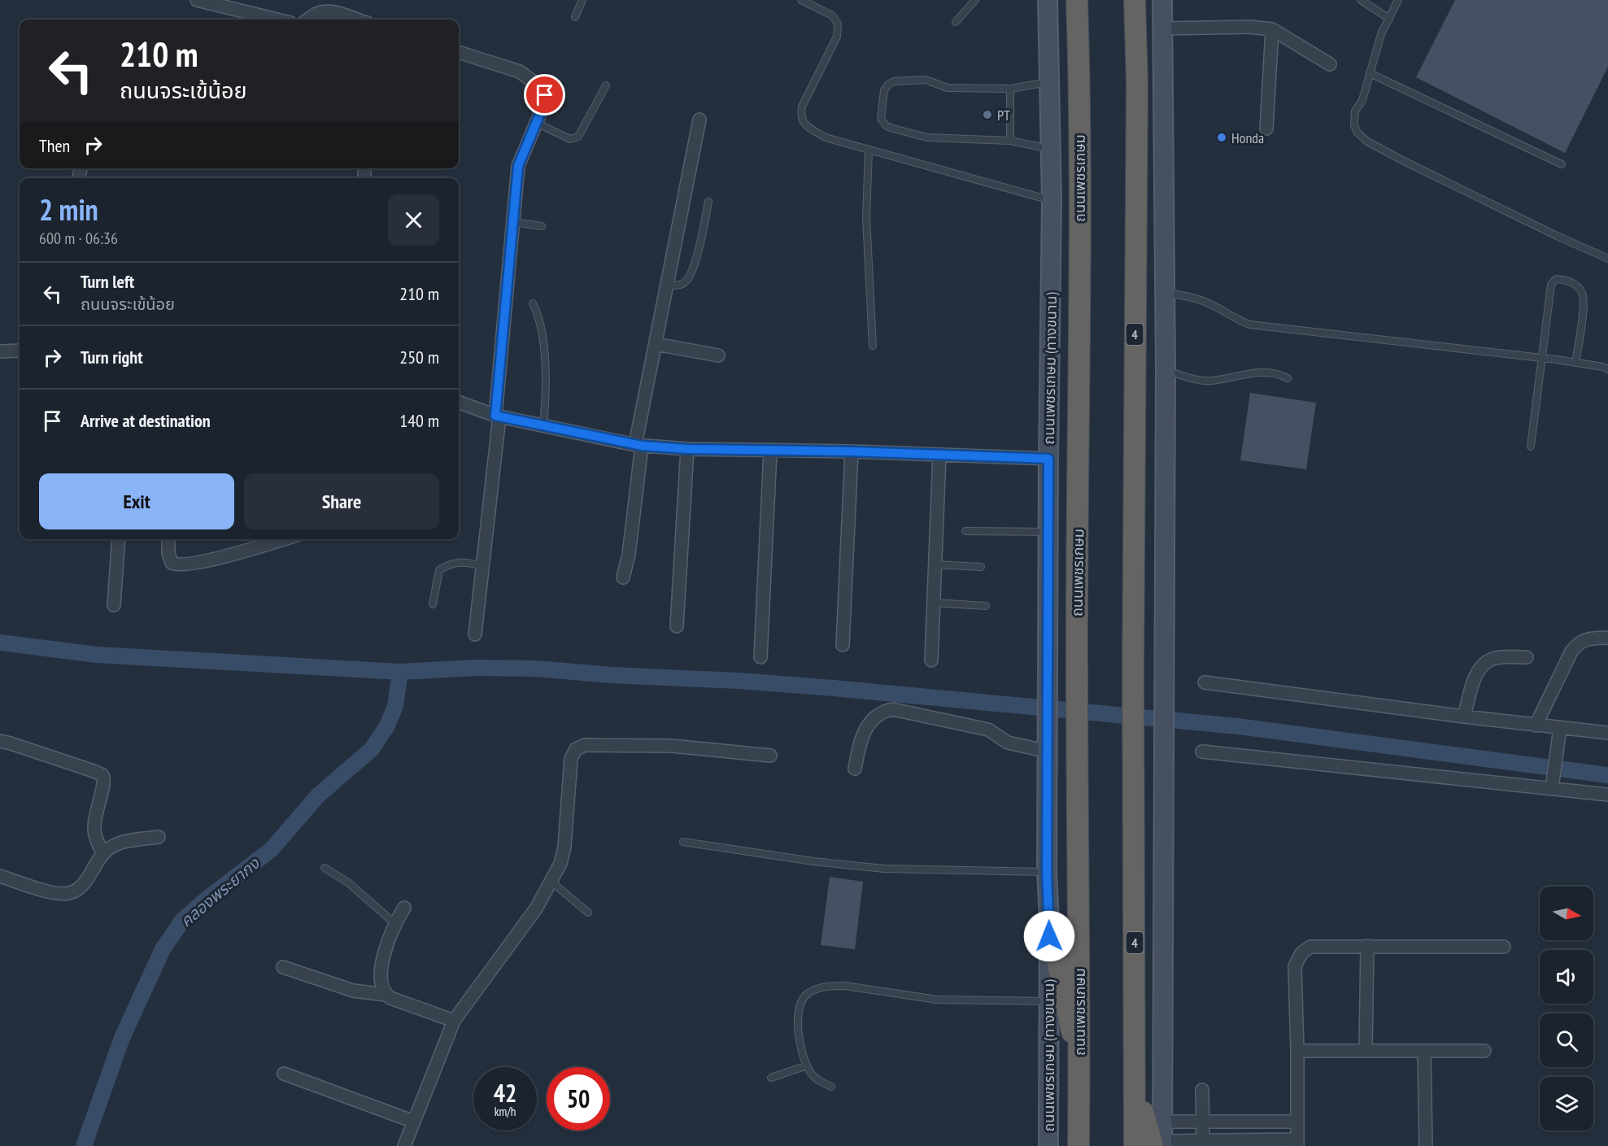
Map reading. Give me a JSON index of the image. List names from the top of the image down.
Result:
{
  "streets": {
    "highway": ["ถนนเพชรเกษม", "4"],
    "main road": ["ถนนเพชรเกษม (ทางขนาน)"]
  },
  "water": ["คลองพระยากง"],
  "places": ["PT", "Honda"],
  "north": "right",
  "page": {
    "turn": ["210 m", "ถนนจระเข้น้อย"],
    "then": "Then",
    "heading": ["2 min", "600 m · 06:36"],
    "list": [
      {
        "name": "Turn left",
        "note": "ถนนจระเข้น้อย",
        "value": "210 m"
      },
      {
        "name": "Turn right",
        "value": "250 m"
      },
      {
        "name": "Arrive at destination",
        "value": "140 m"
      }
    ],
    "buttons": ["Exit", "Share"],
    "speed": "42 km/h",
    "limit": "50"
  }
}
